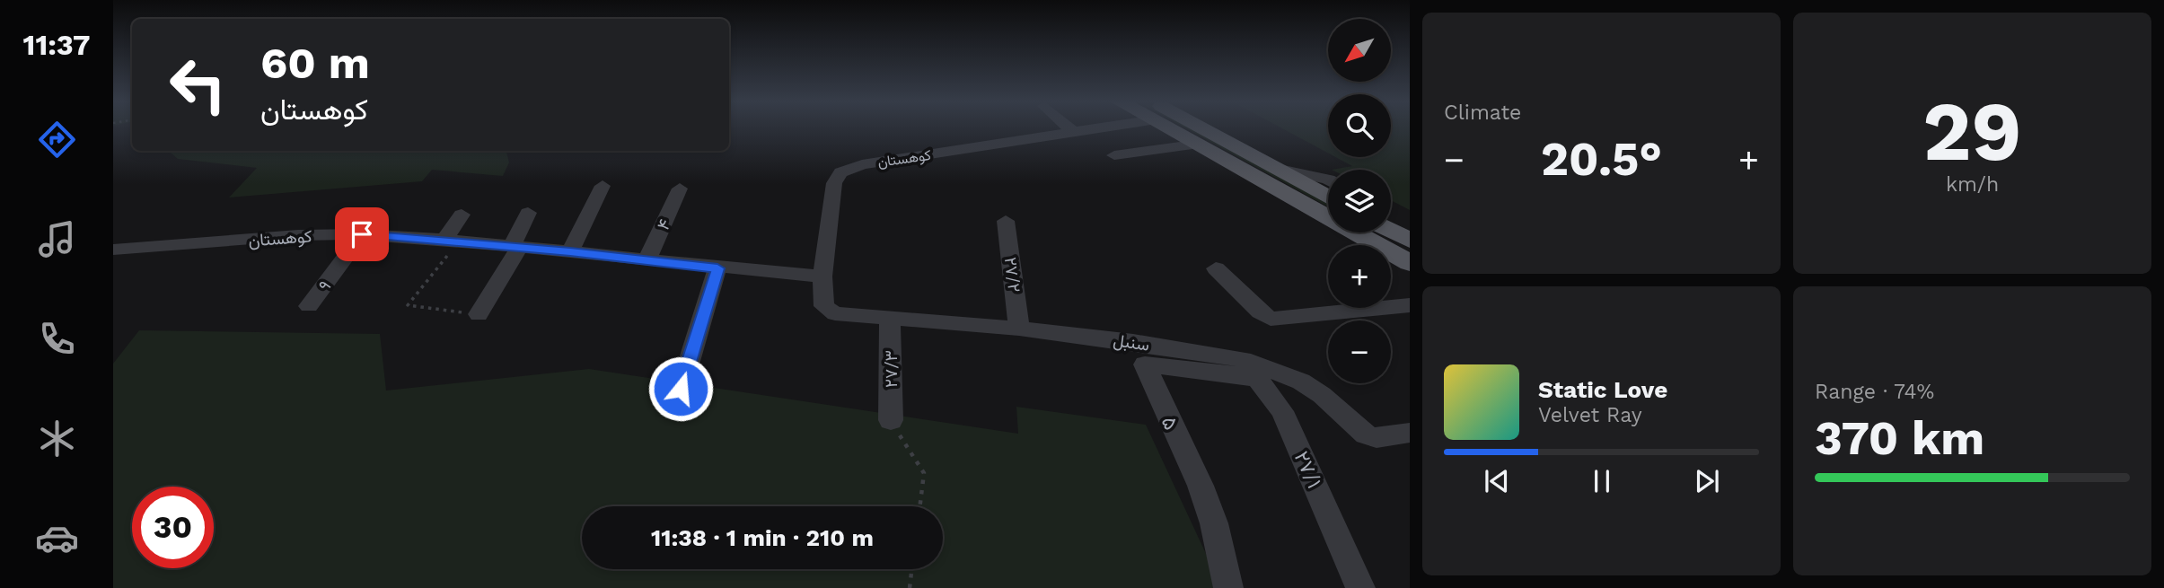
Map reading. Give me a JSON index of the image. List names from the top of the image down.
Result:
{
  "streets": {
    "street": [
      "کوهستان",
      "۴",
      "۲۷/۲",
      "۹",
      "سنبل",
      "۲۷/۳",
      "۵",
      "۲۷/۱"
    ]
  },
  "crossings": [
    ["کوهستان", "۴"],
    ["کوهستان", "۹"],
    ["کوهستان", "سنبل"],
    ["۲۷/۲", "سنبل"],
    ["سنبل", "۲۷/۳"],
    ["سنبل", "۵"],
    ["سنبل", "۲۷/۱"],
    ["۵", "۲۷/۱"]
  ],
  "north": "bottom left",
  "page": {
    "tabs": "11:37",
    "tile": [
      "Climate",
      ["29", "km/h"],
      ["Range · 74%", "370 km"]
    ],
    "map_buttons": ["+", "−"],
    "turn": ["60 m", "کوهستان"],
    "heat": ["−", "20.5°", "+"],
    "song": ["Static Love", "Velvet Ray"],
    "limit": "30",
    "trip": "11:38 · 1 min · 210 m"
  }
}
